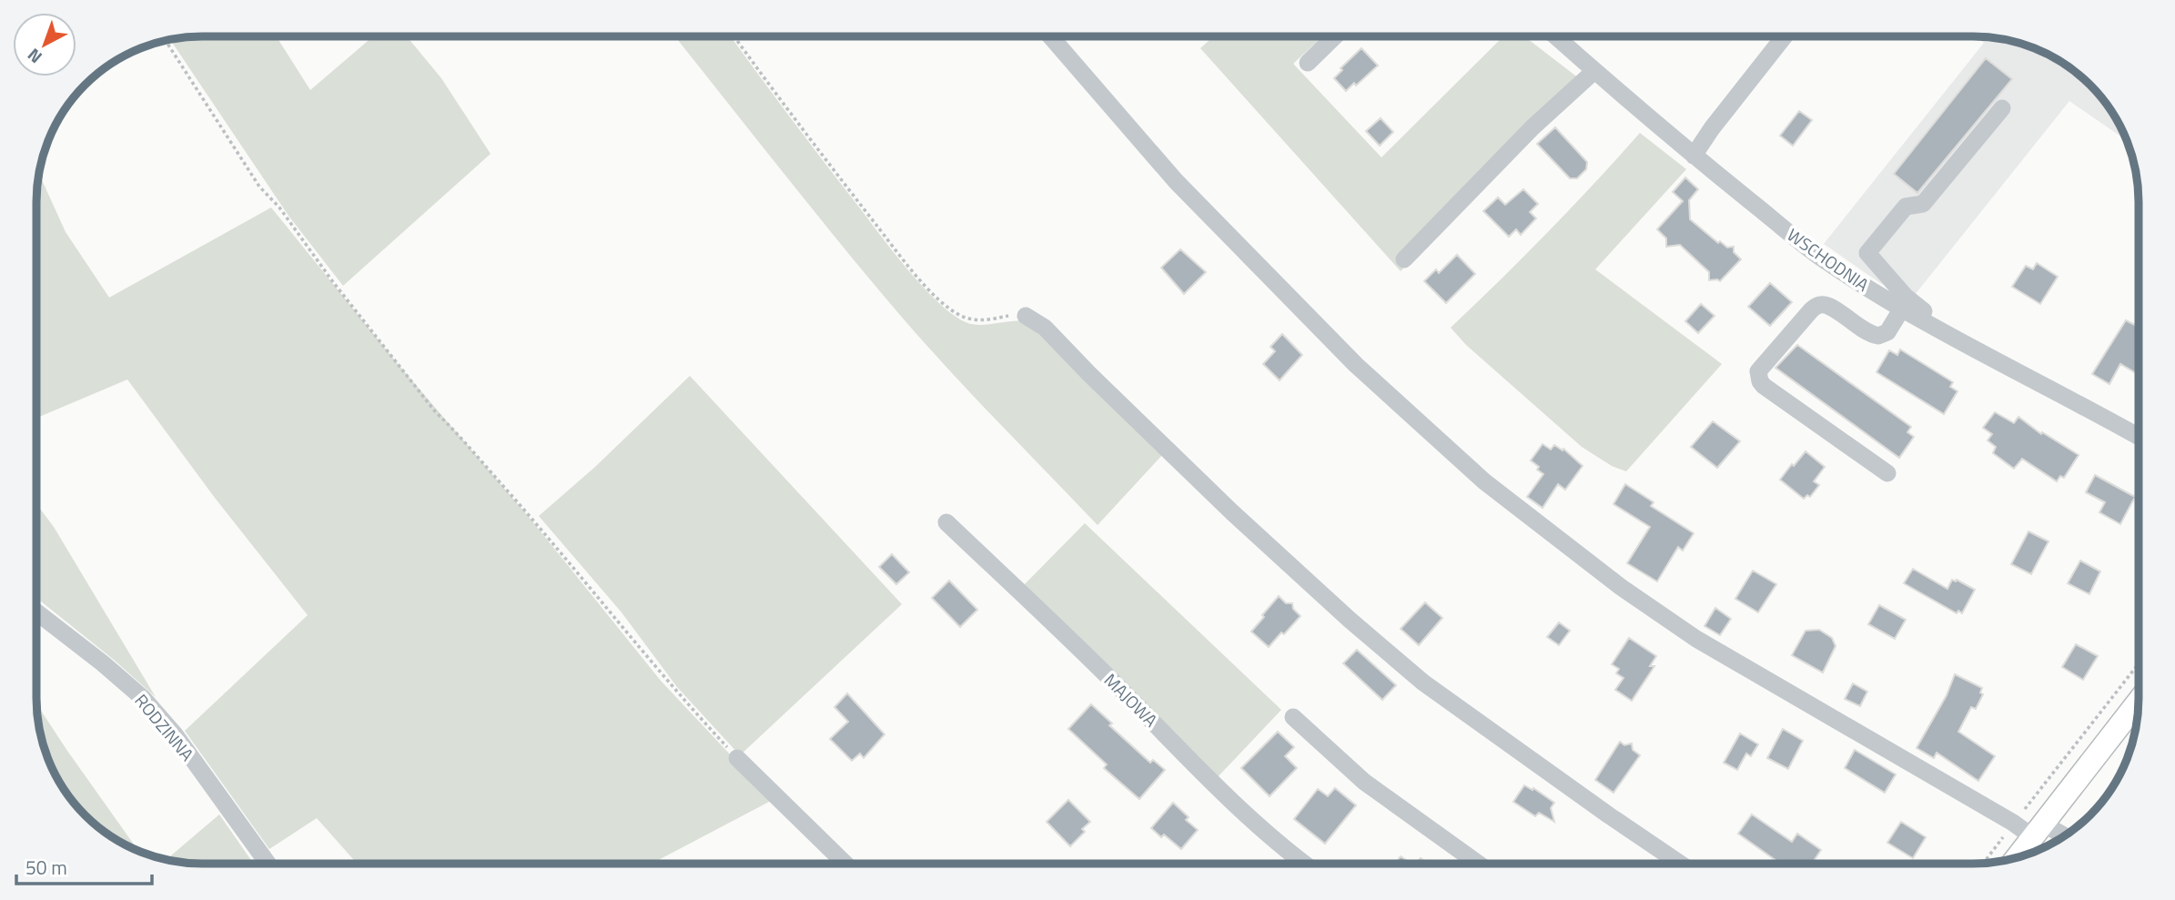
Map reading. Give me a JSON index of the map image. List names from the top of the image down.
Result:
{
  "streets": {
    "street": ["WSCHODNIA", "MAJOWA", "RODZINNA"]
  },
  "scale_bar": "50 m",
  "north": "bottom left"
}
